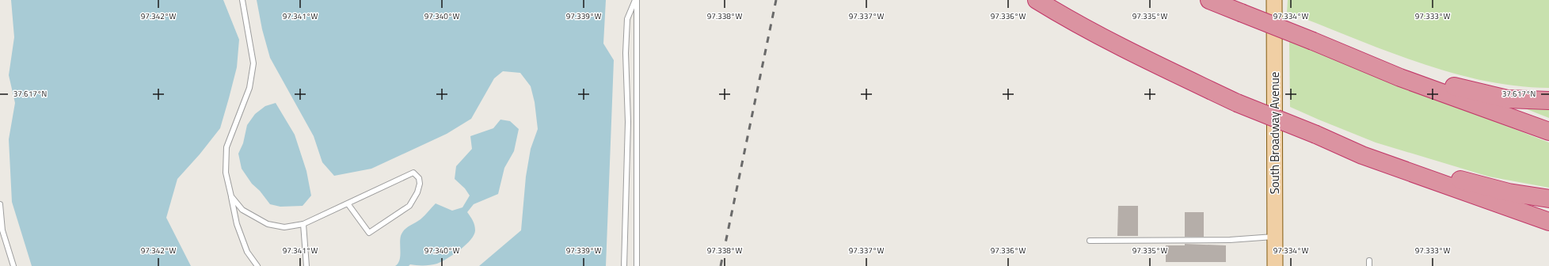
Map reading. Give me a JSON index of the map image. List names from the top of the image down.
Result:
{
  "streets": {
    "main road": ["South Broadway Avenue"]
  },
  "coordinates": [
    "97.342°W",
    "97.341°W",
    "97.340°W",
    "97.339°W",
    "97.338°W",
    "97.337°W",
    "97.336°W",
    "97.335°W",
    "97.334°W",
    "97.333°W",
    "37.617°N"
  ]
}
